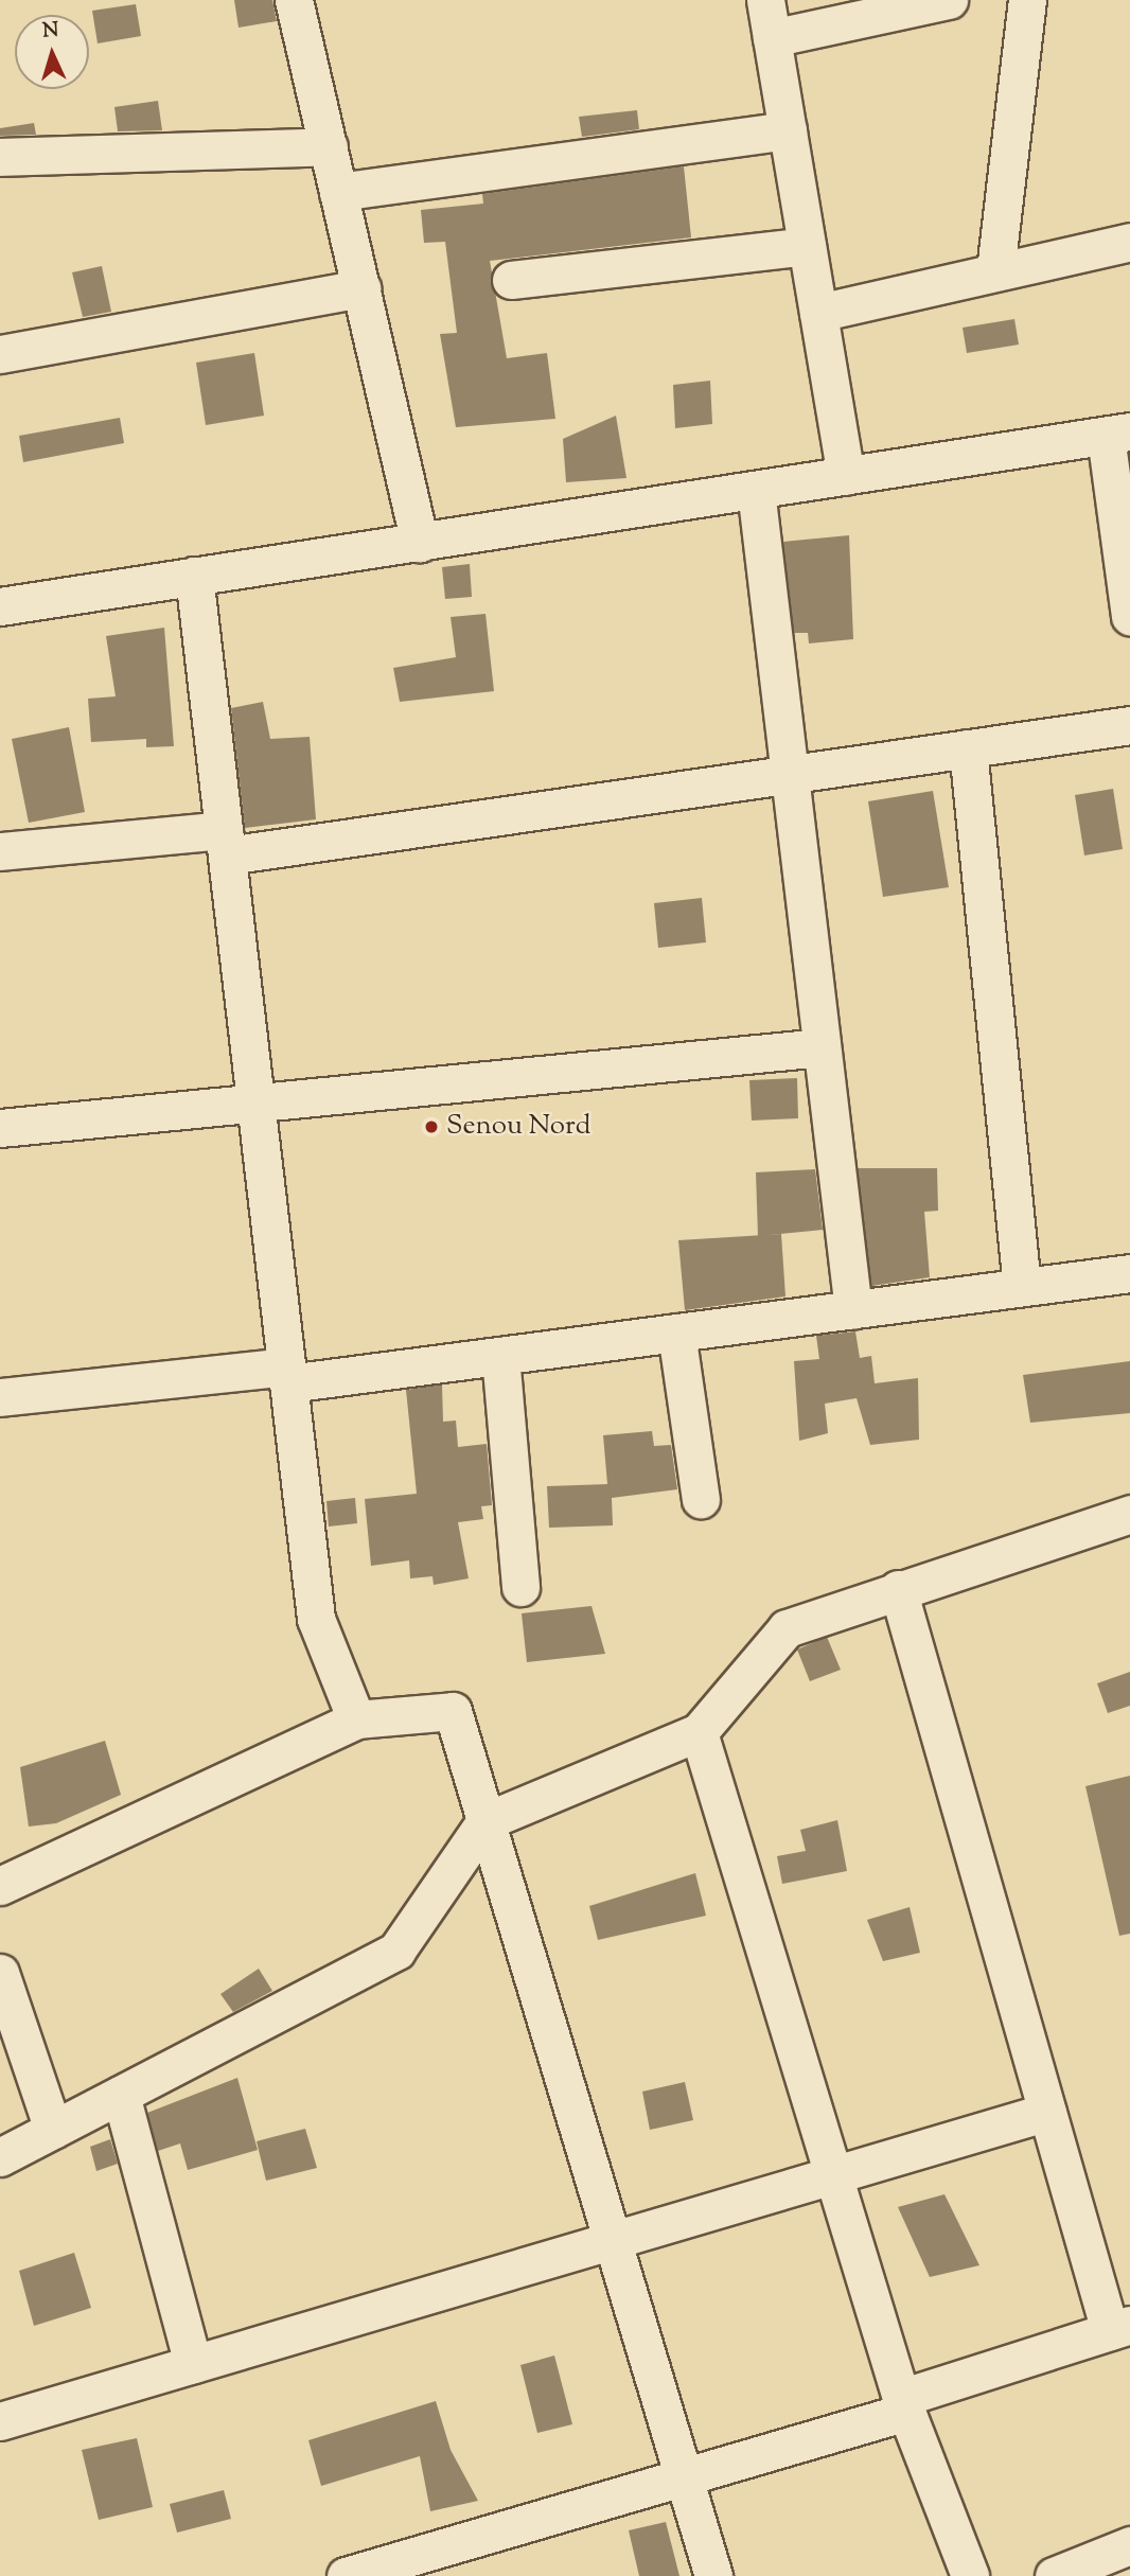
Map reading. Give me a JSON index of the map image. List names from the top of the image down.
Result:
{
  "places": ["Senou Nord"],
  "north": "top"
}
